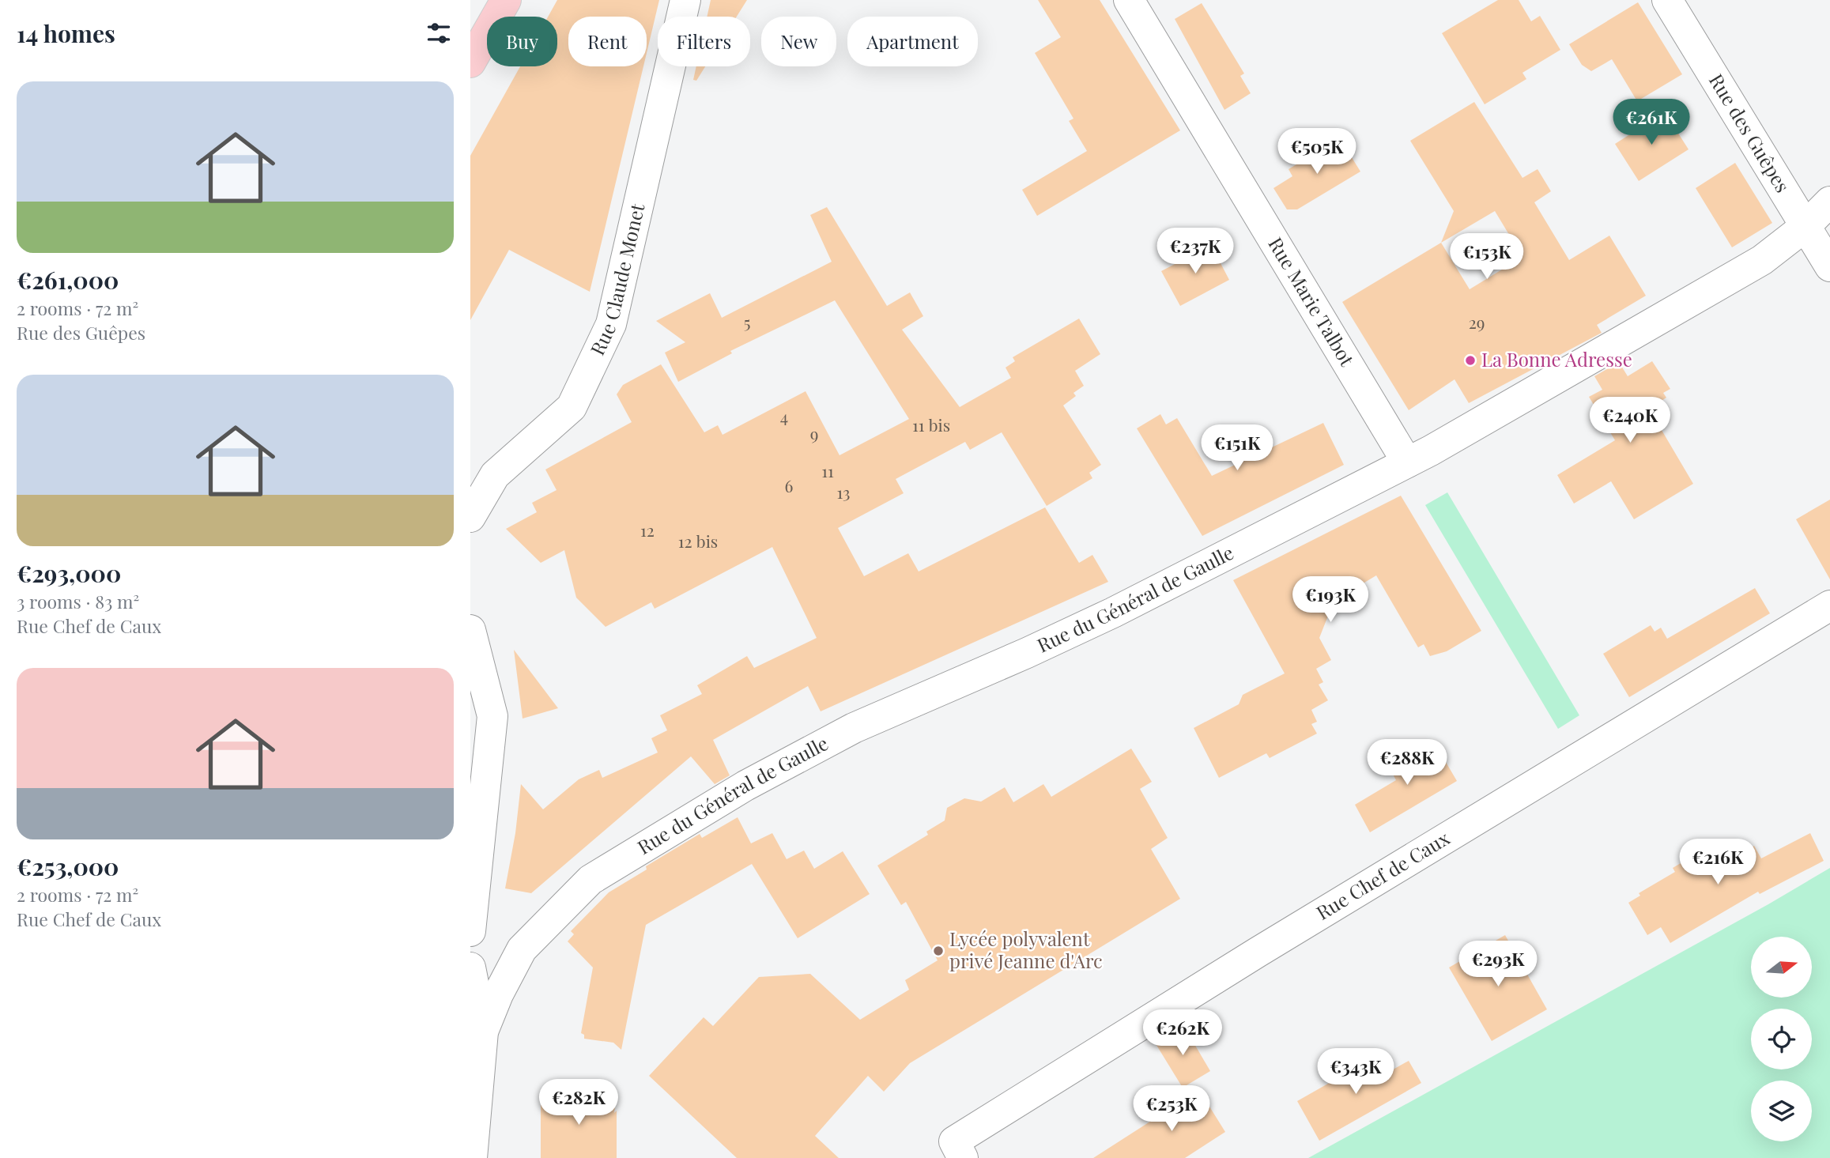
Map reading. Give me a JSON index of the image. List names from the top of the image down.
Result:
{
  "streets": {
    "street": [
      "Rue des Guêpes",
      "Rue Claude Monet",
      "Rue Marie Talbot",
      "Rue du Général de Gaulle",
      "Rue Chef de Caux"
    ]
  },
  "crossings": [
    ["Rue des Guêpes", "Rue du Général de Gaulle"],
    ["Rue Marie Talbot", "Rue du Général de Gaulle"]
  ],
  "places": ["La Bonne Adresse", "Lycée polyvalent privé Jeanne d'Arc"],
  "house_numbers": [
    "5",
    "29",
    "4",
    "11 bis",
    "9",
    "11",
    "6",
    "13",
    "12",
    "12 bis"
  ],
  "north": "right",
  "page": {
    "heading": "14 homes",
    "chip": [
      "Buy",
      "Rent",
      "Filters",
      "New",
      "Apartment"
    ],
    "list": [
      {
        "name": "€261,000",
        "note": "2 rooms · 72 m² · Rue des Guêpes"
      },
      {
        "name": "€293,000",
        "note": "3 rooms · 83 m² · Rue Chef de Caux"
      },
      {
        "name": "€253,000",
        "note": "2 rooms · 72 m² · Rue Chef de Caux"
      }
    ],
    "price": [
      "€261K",
      "€505K",
      "€237K",
      "€153K",
      "€240K",
      "€151K",
      "€193K",
      "€288K",
      "€216K",
      "€293K",
      "€262K",
      "€343K",
      "€282K",
      "€253K"
    ]
  }
}
